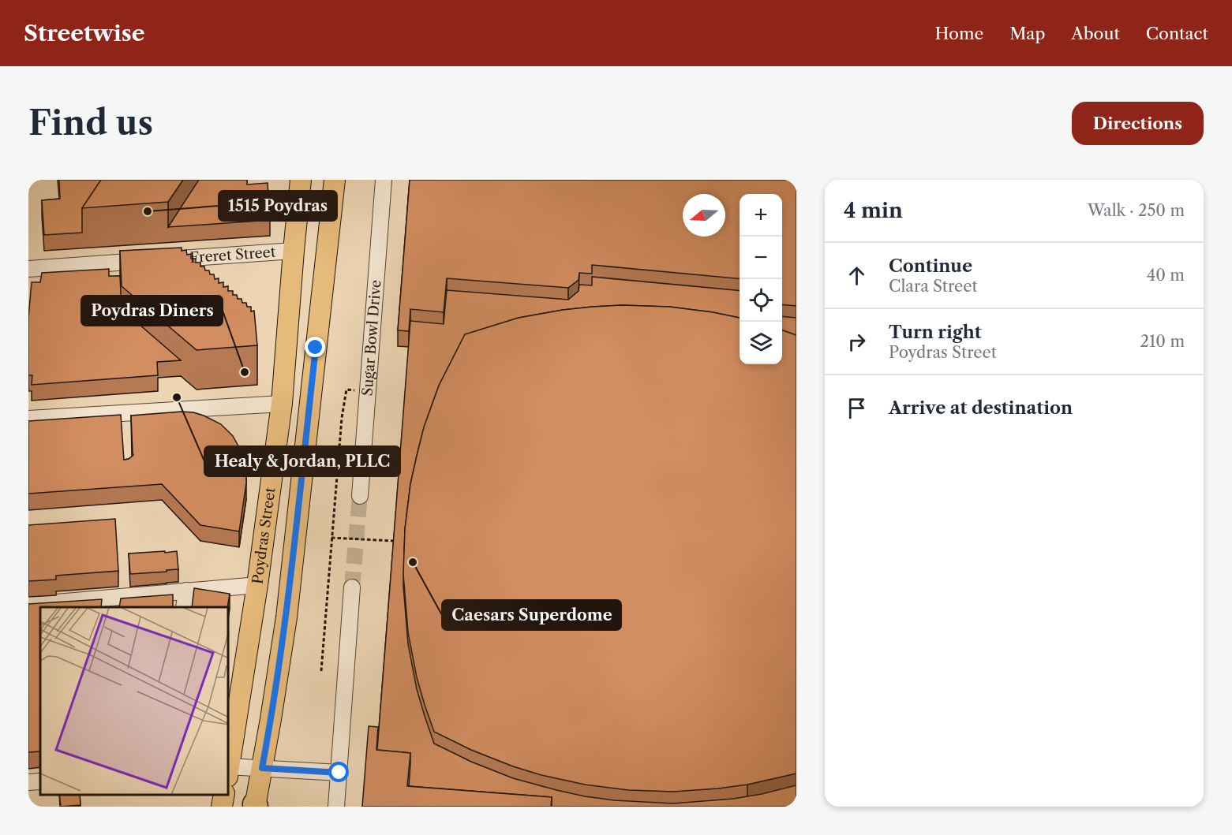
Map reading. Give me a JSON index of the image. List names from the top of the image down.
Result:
{
  "streets": {
    "main road": ["Poydras Street"],
    "street": ["Freret Street", "Sugar Bowl Drive"]
  },
  "crossings": [
    ["Freret Street", "Poydras Street"]
  ],
  "places": [
    "1515 Poydras",
    "Poydras Diners",
    "Healy & Jordan, PLLC",
    "Caesars Superdome"
  ],
  "north": "left",
  "page": {
    "header": "Streetwise",
    "nav": [
      "Home",
      "Map",
      "About",
      "Contact"
    ],
    "buttons": "Directions",
    "title": "Find us",
    "heading": ["4 min", "Walk · 250 m"],
    "map_buttons": ["+", "−"],
    "list": [
      ["Continue", "Clara Street", "40 m"],
      ["Turn right", "Poydras Street", "210 m"],
      "Arrive at destination"
    ]
  }
}
